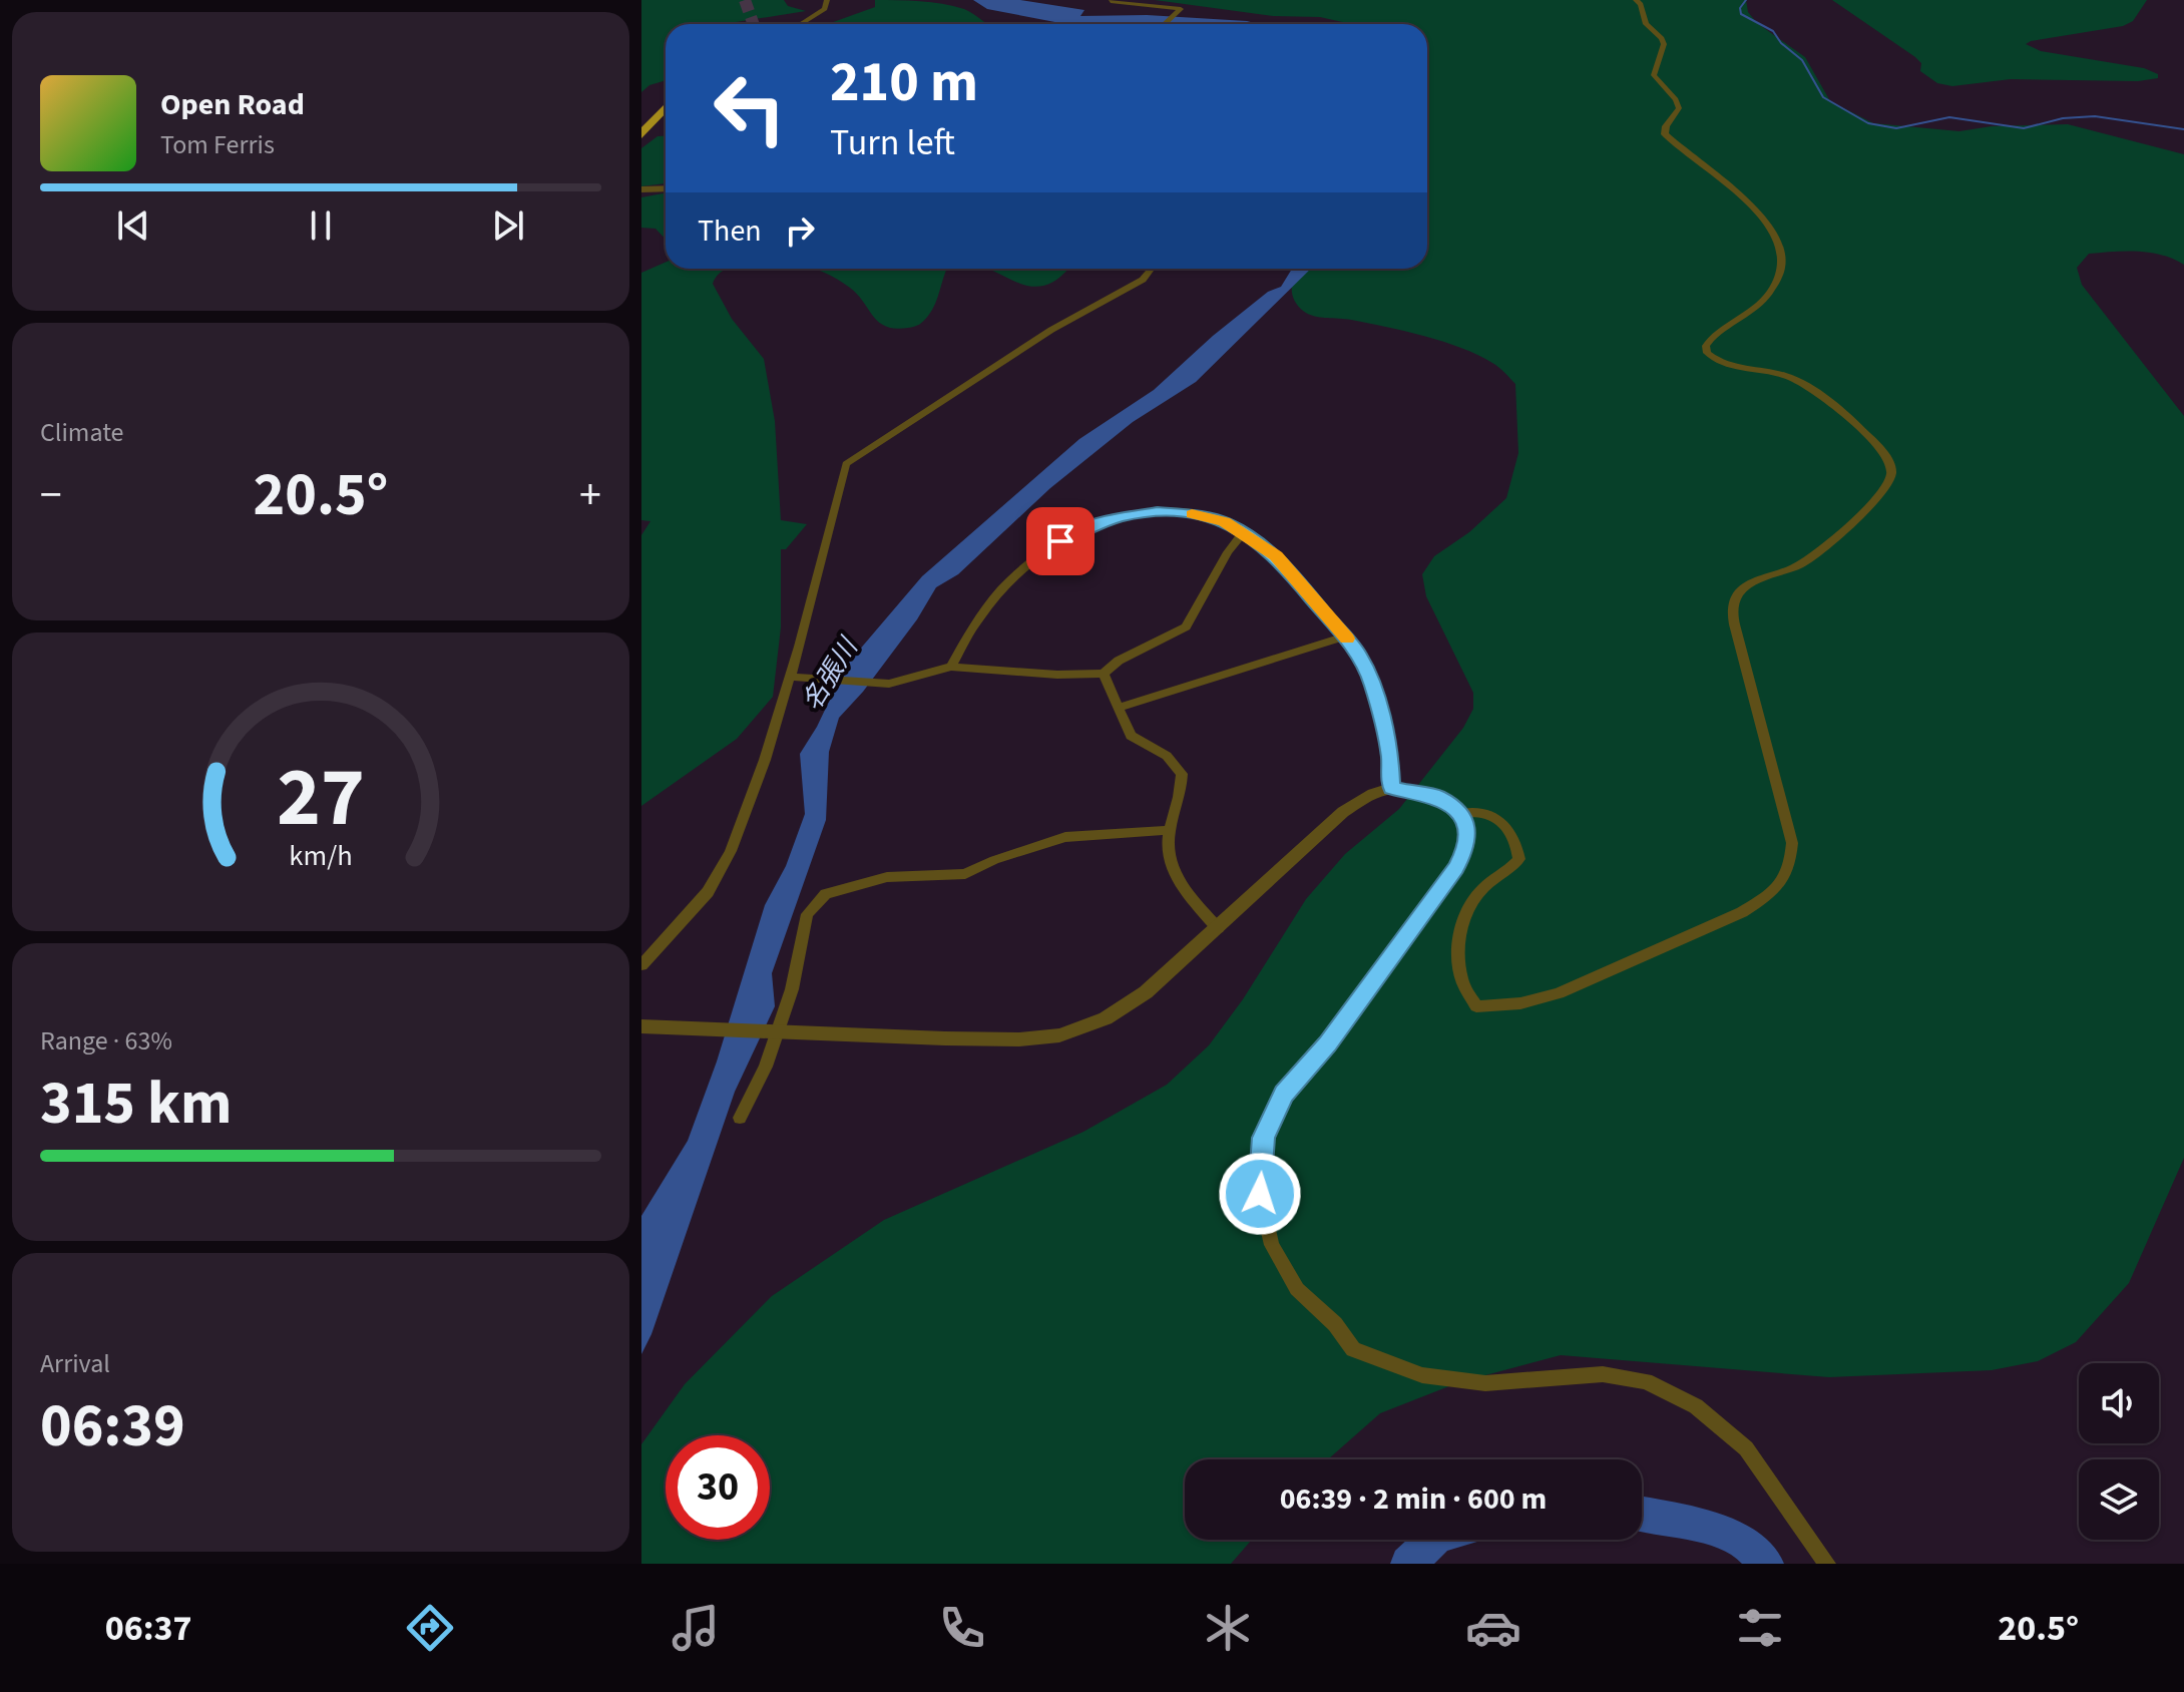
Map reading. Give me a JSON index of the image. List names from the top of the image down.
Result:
{
  "water": ["名張川"],
  "page": {
    "turn": ["210 m", "Turn left"],
    "song": ["Open Road", "Tom Ferris"],
    "then": "Then",
    "tile": [
      "Climate",
      ["Range · 63%", "315 km"],
      ["Arrival", "06:39"]
    ],
    "heat": ["−", "20.5°", "+"],
    "limit": "30",
    "trip": "06:39 · 2 min · 600 m",
    "tabs": ["06:37", "20.5°"],
    "gauge": ["27", "km/h"]
  }
}
